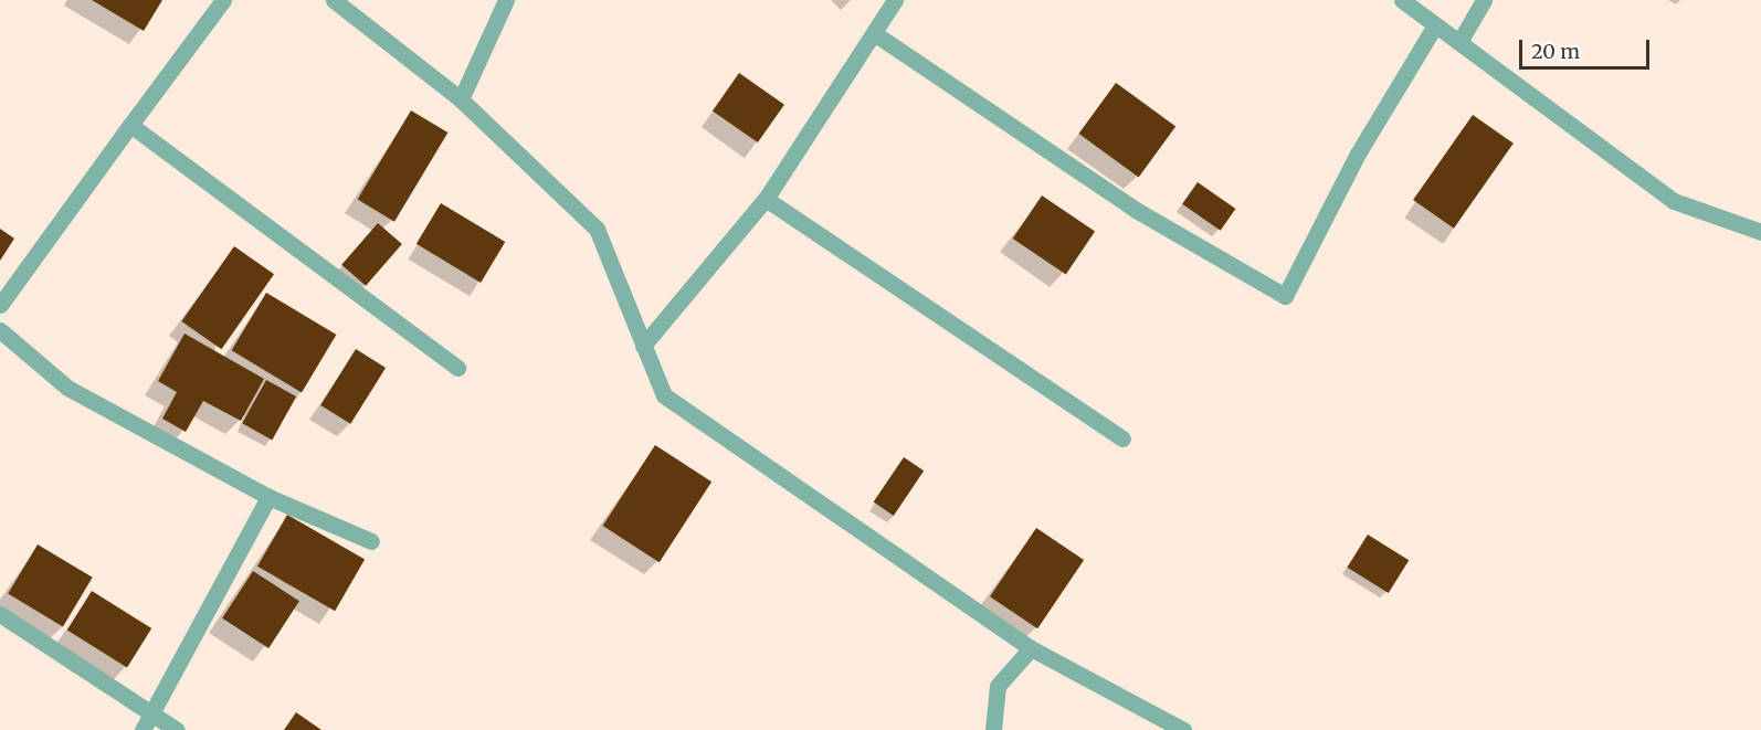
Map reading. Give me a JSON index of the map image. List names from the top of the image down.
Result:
{
  "scale_bar": "20 m"
}
